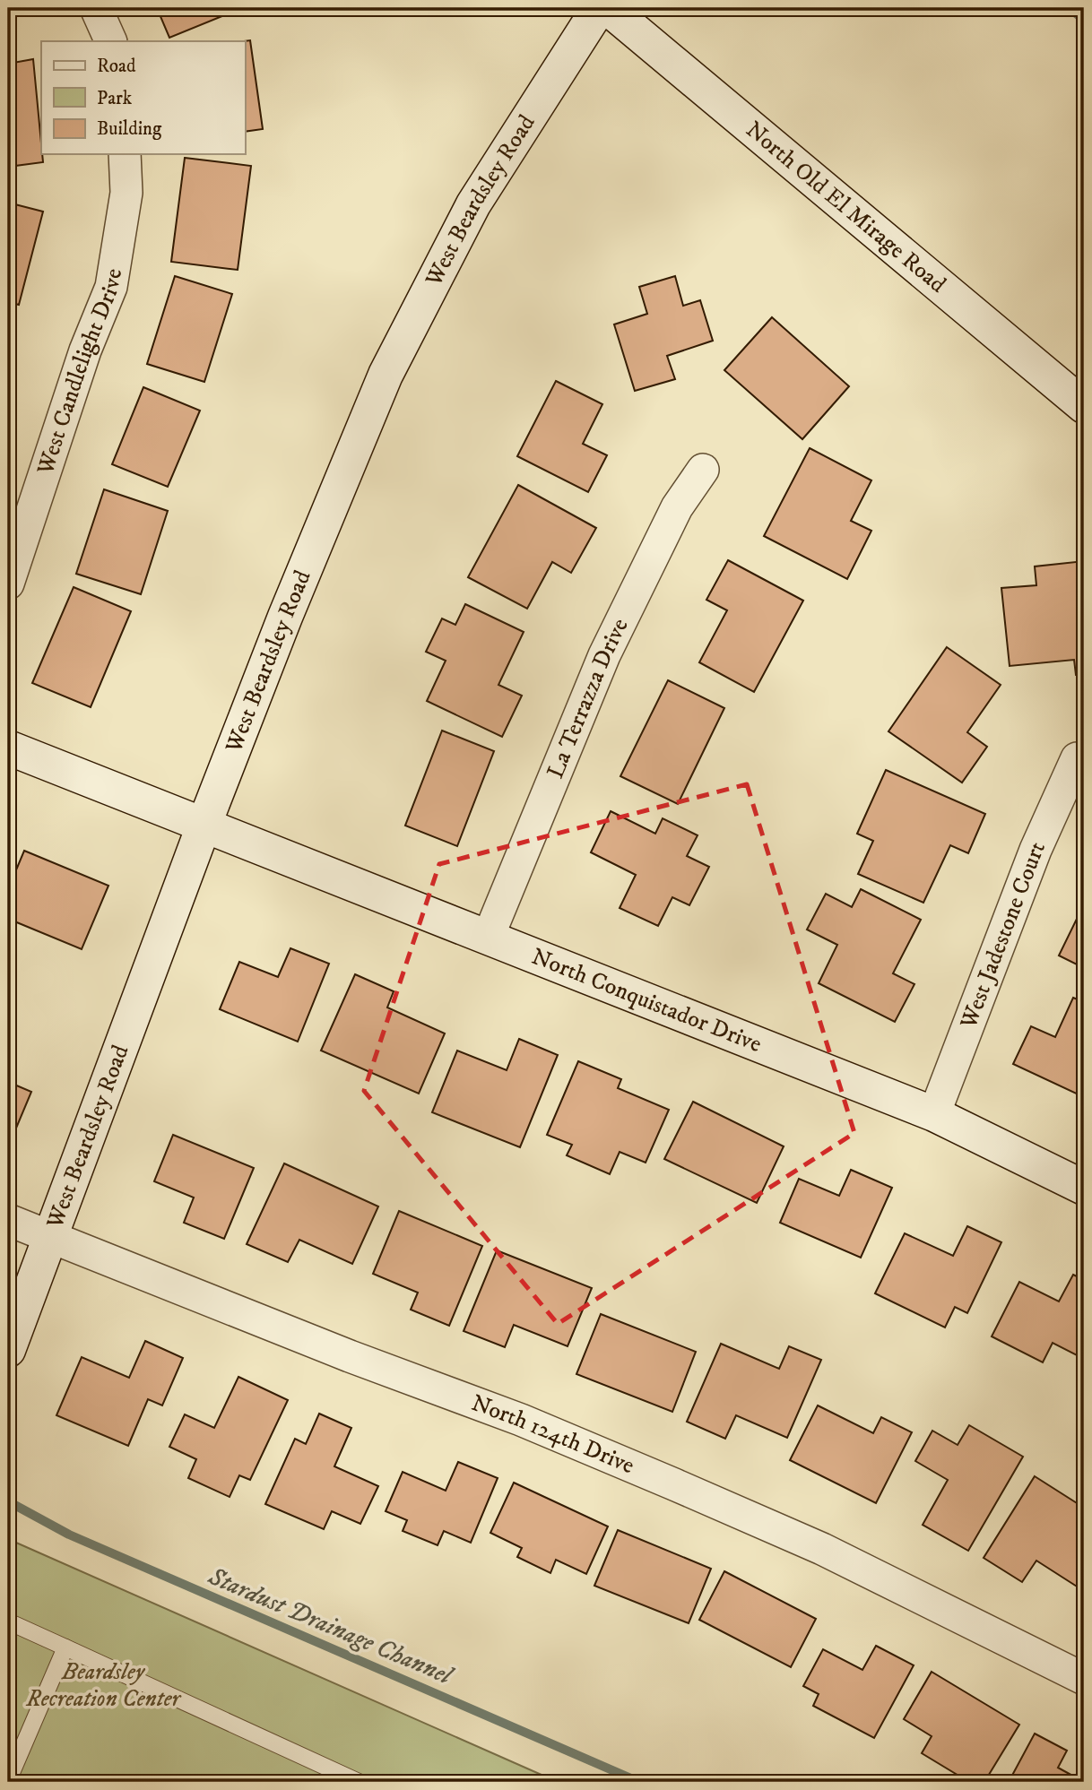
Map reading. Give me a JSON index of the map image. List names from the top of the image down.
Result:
{
  "streets": {
    "street": [
      "West Beardsley Road",
      "North Old El Mirage Road",
      "West Candlelight Drive",
      "La Terrazza Drive",
      "West Jadestone Court",
      "North Conquistador Drive",
      "North 124th Drive"
    ]
  },
  "crossings": [
    ["West Beardsley Road", "North Conquistador Drive"],
    ["West Beardsley Road", "North 124th Drive"],
    ["La Terrazza Drive", "North Conquistador Drive"],
    ["West Jadestone Court", "North Conquistador Drive"]
  ],
  "water": ["Stardust Drainage Channel"],
  "parks": ["Beardsley Recreation Center"],
  "legend": ["Road", "Park", "Building"]
}
